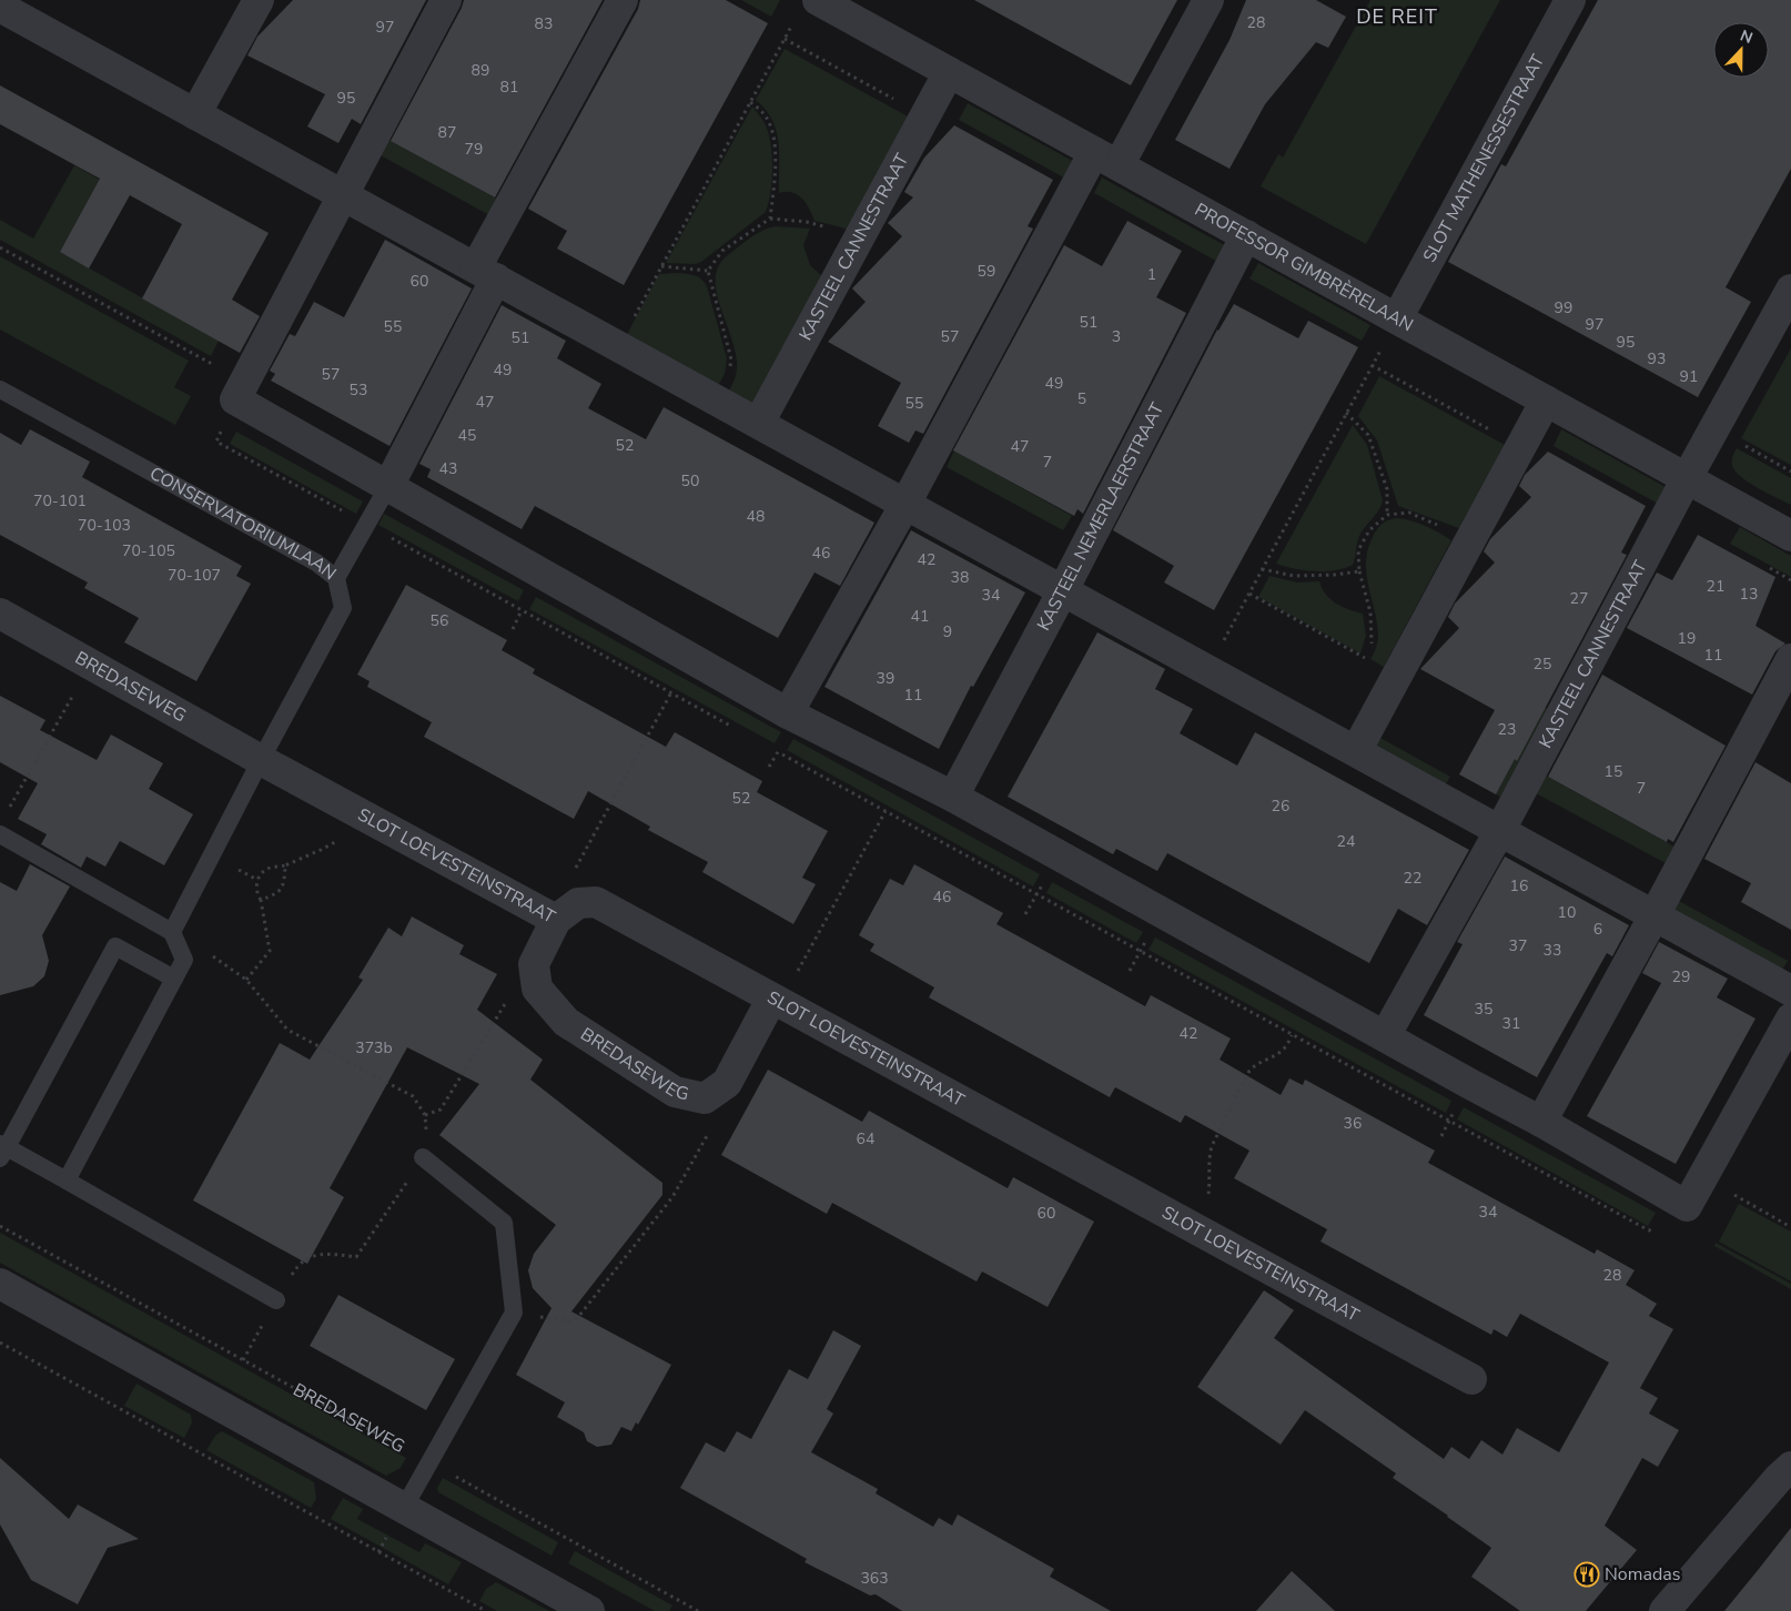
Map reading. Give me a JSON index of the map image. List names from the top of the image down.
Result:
{
  "streets": {
    "street": [
      "SLOT MATHENESSESTRAAT",
      "KASTEEL CANNESTRAAT",
      "PROFESSOR GIMBRÈRELAAN",
      "KASTEEL NEMERLAERSTRAAT",
      "BREDASEWEG",
      "SLOT LOEVESTEINSTRAAT"
    ],
    "lane": ["CONSERVATORIUMLAAN"]
  },
  "crossings": [
    ["SLOT MATHENESSESTRAAT", "PROFESSOR GIMBRÈRELAAN"],
    ["KASTEEL CANNESTRAAT", "PROFESSOR GIMBRÈRELAAN"],
    ["PROFESSOR GIMBRÈRELAAN", "KASTEEL NEMERLAERSTRAAT"],
    ["CONSERVATORIUMLAAN", "BREDASEWEG"],
    ["CONSERVATORIUMLAAN", "SLOT LOEVESTEINSTRAAT"],
    ["BREDASEWEG", "SLOT LOEVESTEINSTRAAT"]
  ],
  "districts": ["DE REIT"],
  "places": {
    "restaurant": ["Nomadas"]
  },
  "house_numbers": [
    "28",
    "83",
    "97",
    "89",
    "81",
    "95",
    "87",
    "79",
    "59",
    "1",
    "60",
    "99",
    "51",
    "97",
    "55",
    "57",
    "3",
    "51",
    "95",
    "93",
    "49",
    "57",
    "91",
    "49",
    "53",
    "5",
    "47",
    "55",
    "45",
    "52",
    "47",
    "7",
    "43",
    "50",
    "70-101",
    "48",
    "70-103",
    "70-105",
    "46",
    "42",
    "70-107",
    "38",
    "21",
    "13",
    "34",
    "27",
    "41",
    "56",
    "9",
    "19",
    "11",
    "25",
    "39",
    "11",
    "23",
    "15",
    "7",
    "52",
    "26",
    "24",
    "22",
    "16",
    "46",
    "10",
    "6",
    "37",
    "33",
    "29",
    "35",
    "31",
    "42",
    "373b",
    "36",
    "64",
    "34",
    "60",
    "28",
    "363"
  ],
  "north": "top"
}
